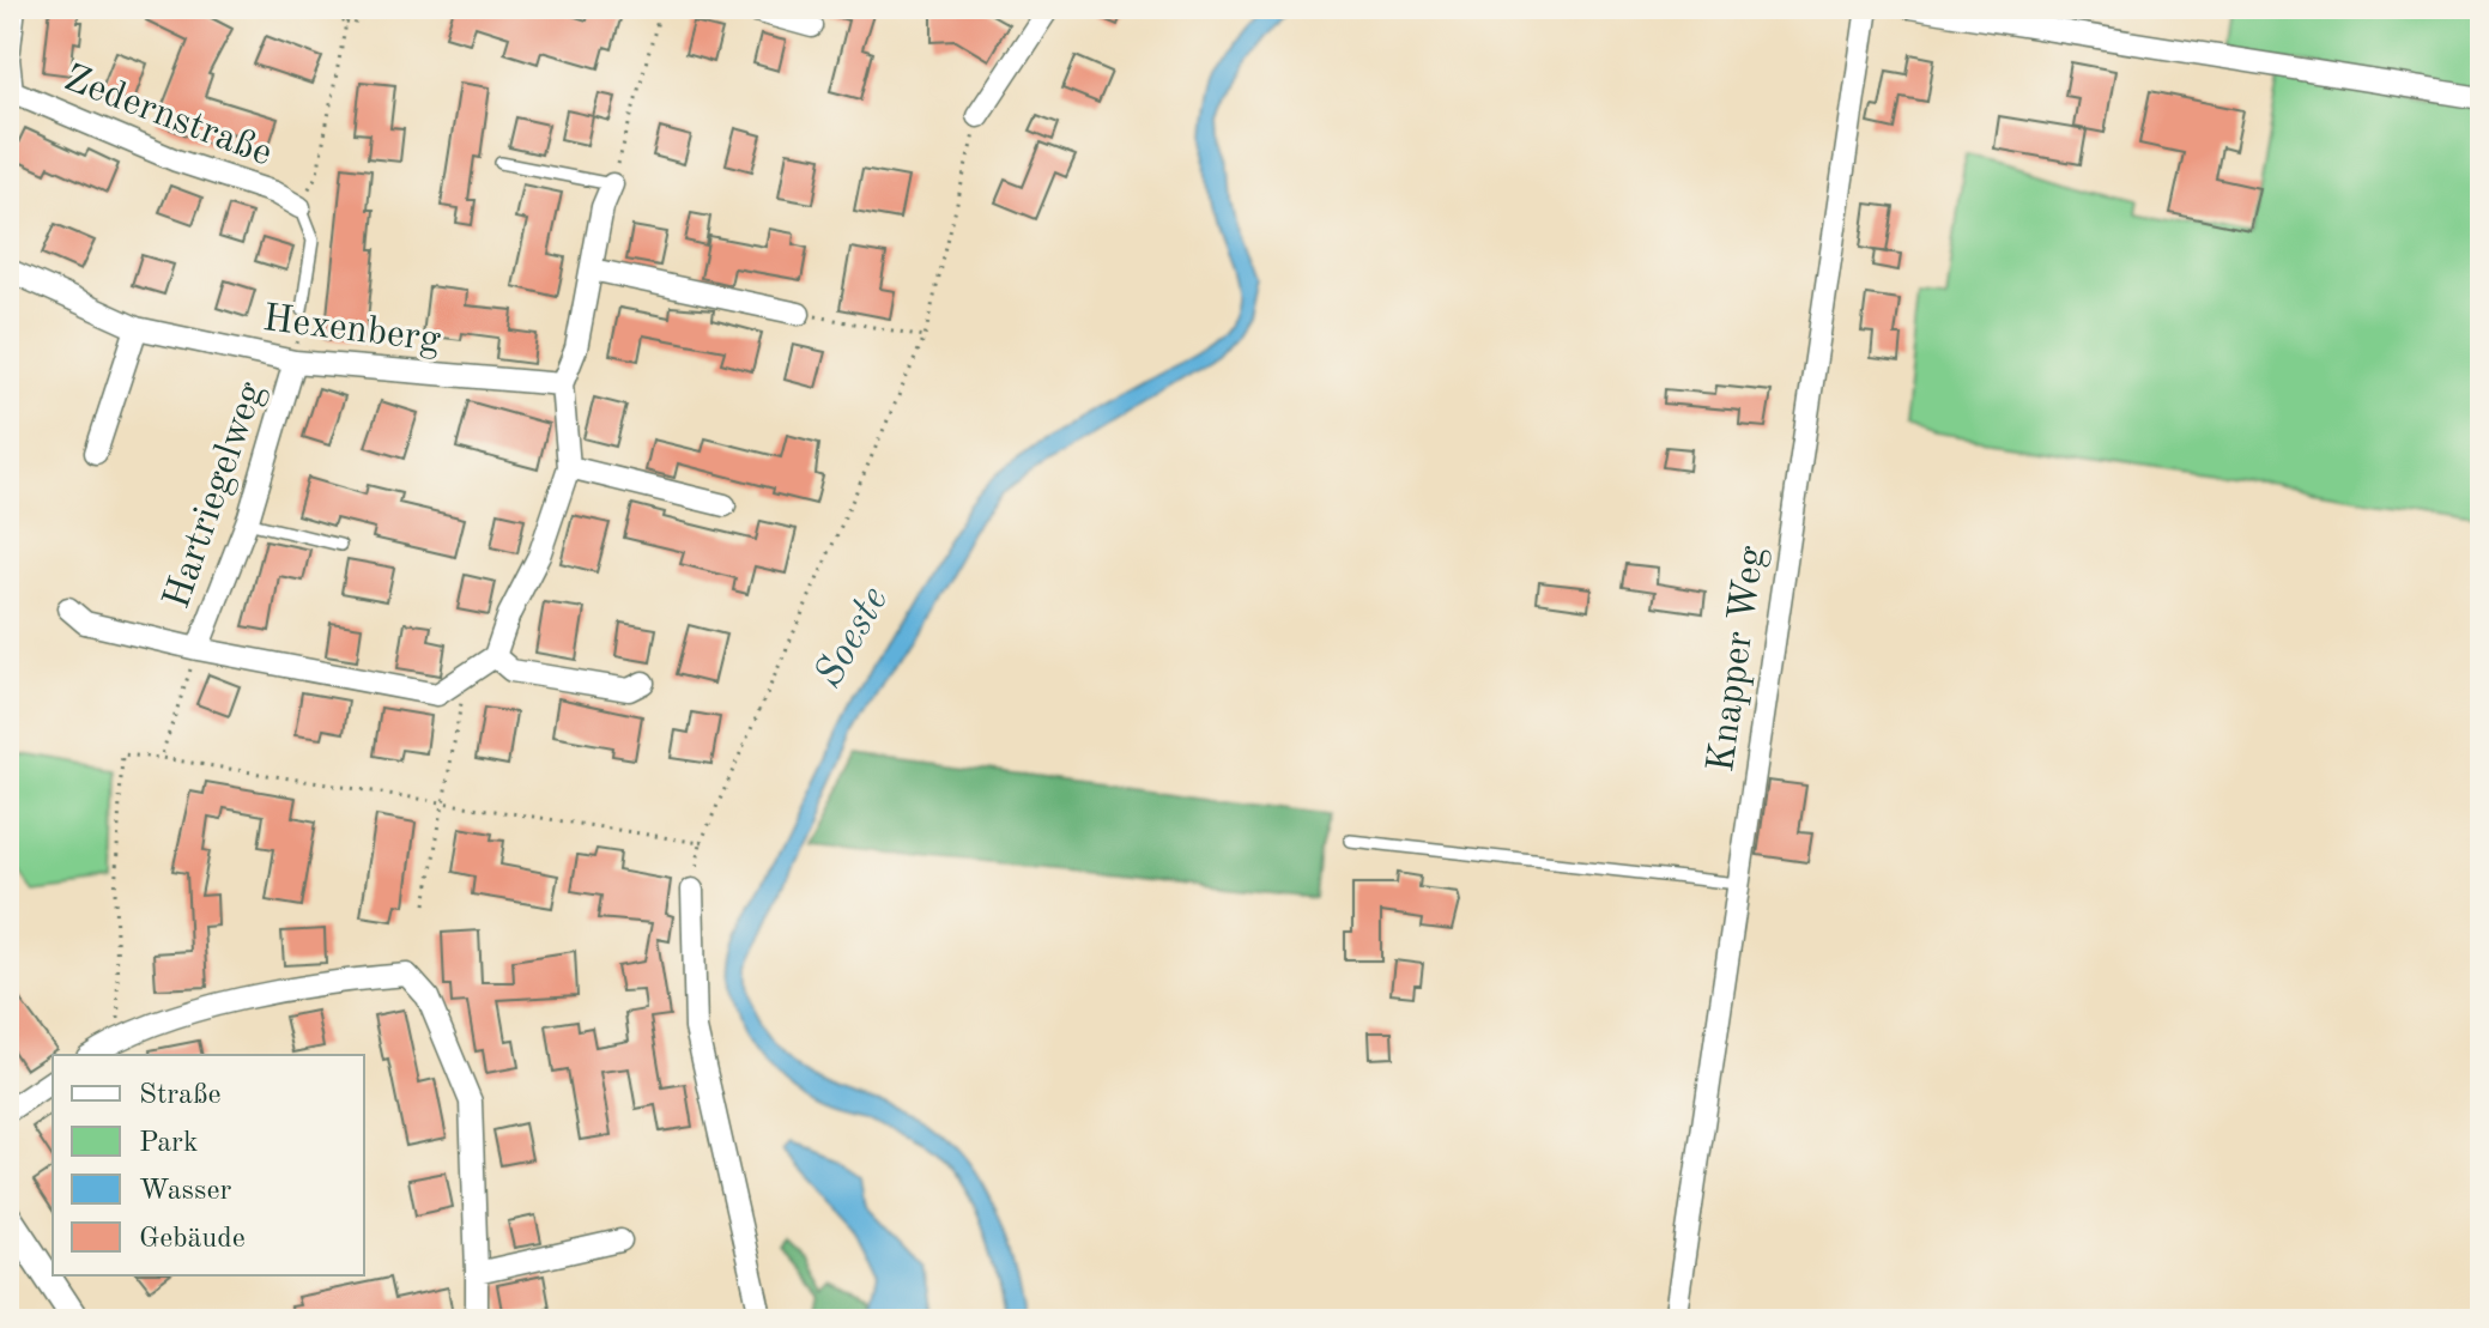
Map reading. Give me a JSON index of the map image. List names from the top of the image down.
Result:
{
  "streets": {
    "street": [
      "Zedernstraße",
      "Hexenberg",
      "Hartriegelweg",
      "Knapper Weg"
    ]
  },
  "crossings": [
    ["Hexenberg", "Hartriegelweg"]
  ],
  "water": ["Soeste"],
  "legend": [
    "Straße",
    "Park",
    "Wasser",
    "Gebäude"
  ]
}
